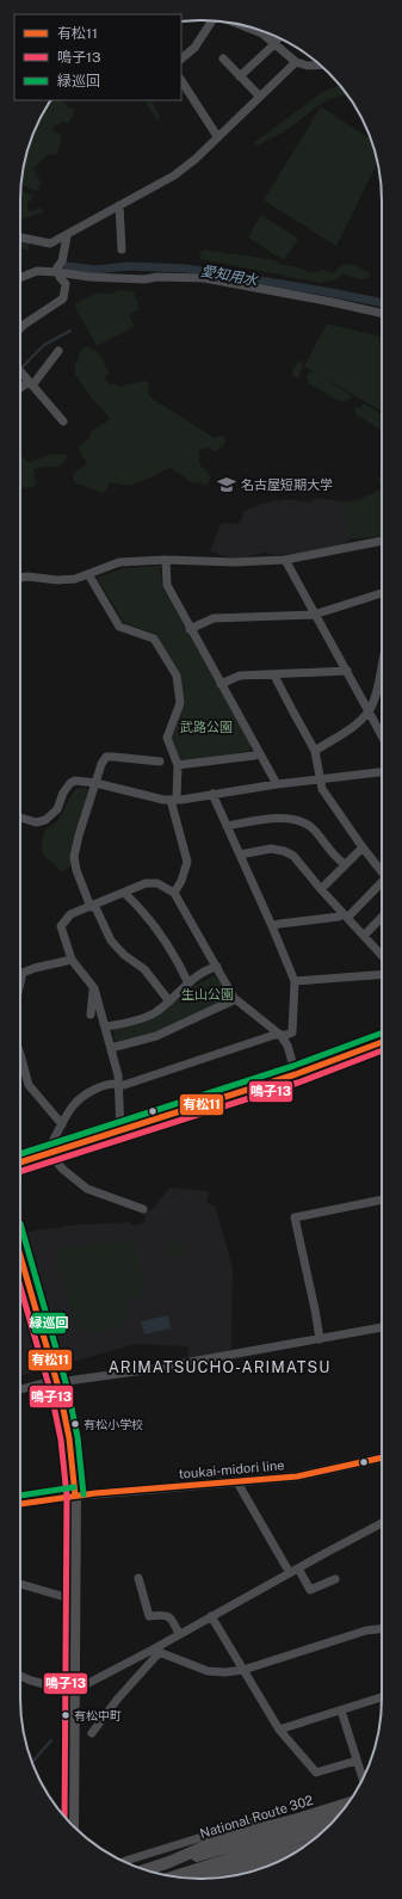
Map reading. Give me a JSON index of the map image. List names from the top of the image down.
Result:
{
  "streets": {
    "highway": ["National Route 302"],
    "main road": ["toukai-midori line"]
  },
  "districts": ["ARIMATSUCHO-ARIMATSU"],
  "water": ["愛知用水"],
  "parks": ["武路公園", "生山公園"],
  "places": {
    "school or university": ["名古屋短期大学"],
    "other": ["有松小学校", "有松中町"]
  },
  "lines": ["transit line 緑巡回", "transit line 有松11", "transit line 鳴子13"],
  "legend": ["有松11", "鳴子13", "緑巡回"]
}
